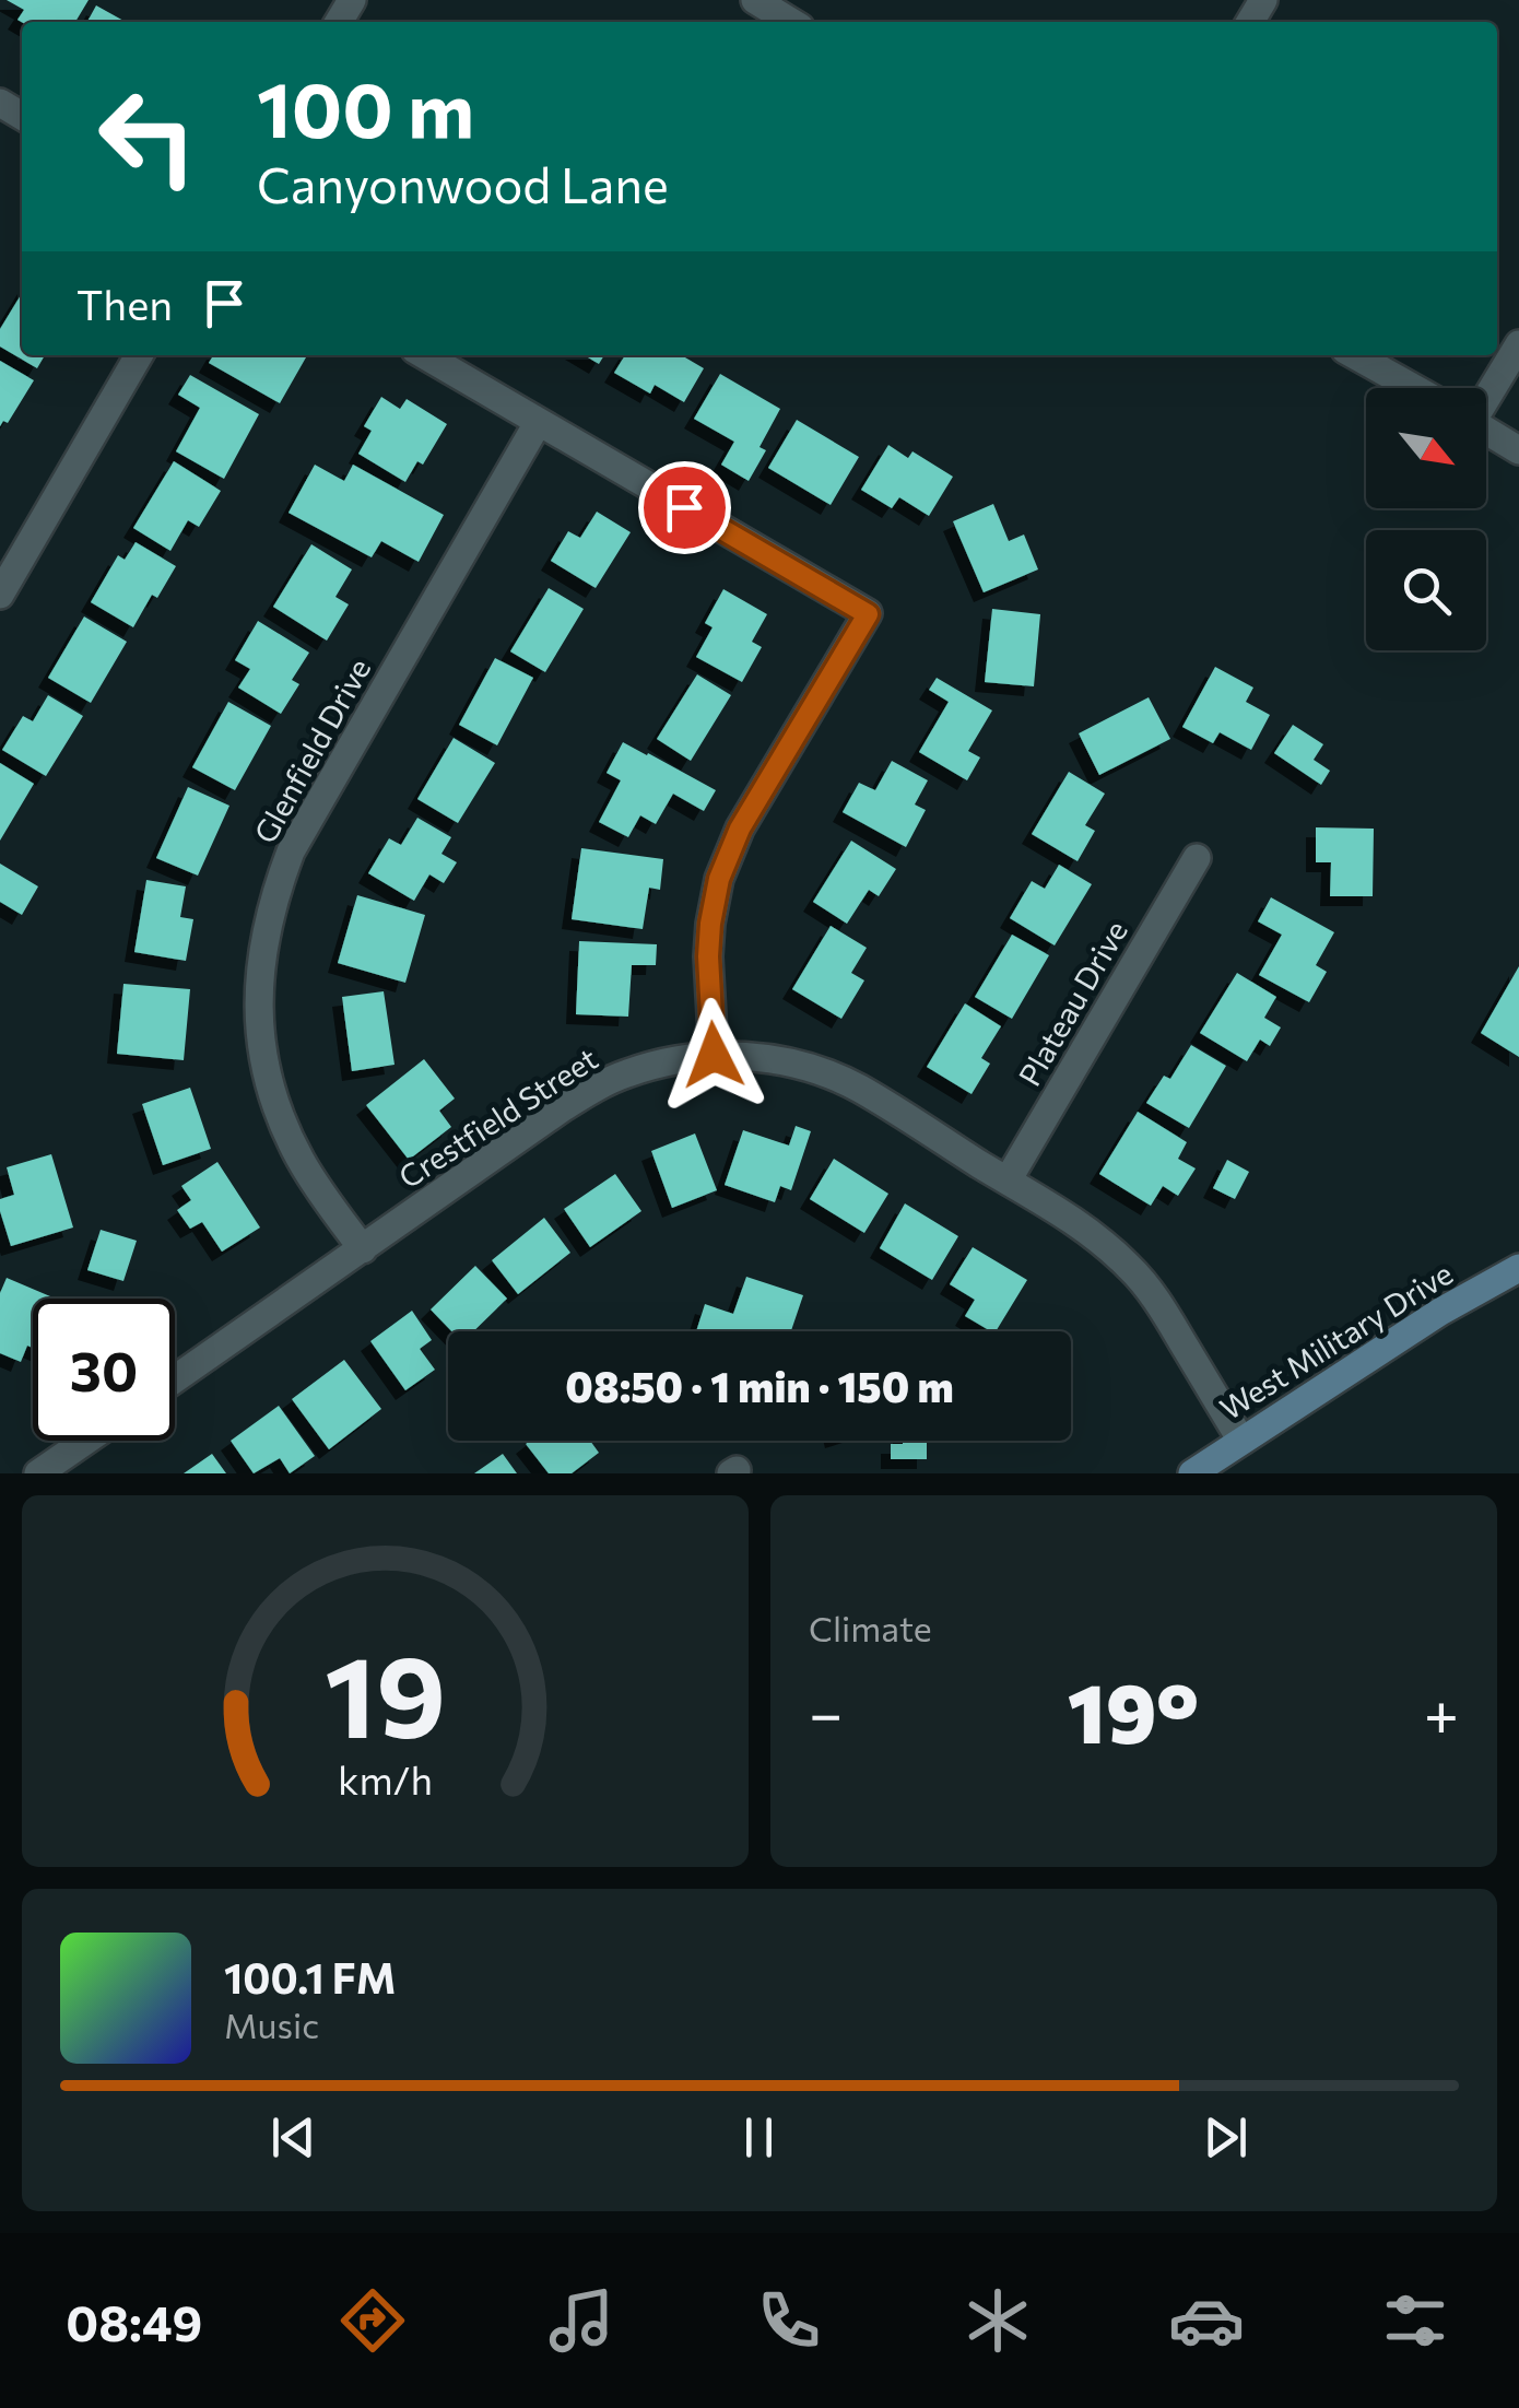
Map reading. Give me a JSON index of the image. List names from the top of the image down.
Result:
{
  "streets": {
    "main road": ["West Military Drive"],
    "street": ["Glenfield Drive", "Plateau Drive", "Crestfield Street"]
  },
  "crossings": [
    ["Glenfield Drive", "Crestfield Street"],
    ["Plateau Drive", "Crestfield Street"],
    ["Crestfield Street", "West Military Drive"]
  ],
  "north": "bottom right",
  "page": {
    "turn": ["100 m", "Canyonwood Lane"],
    "then": "Then",
    "limit": "30",
    "trip": "08:50 · 1 min · 150 m",
    "tile": "Climate",
    "heat": ["−", "19°", "+"],
    "song": ["100.1 FM", "Music"],
    "tabs": "08:49",
    "gauge": ["19", "km/h"]
  }
}
